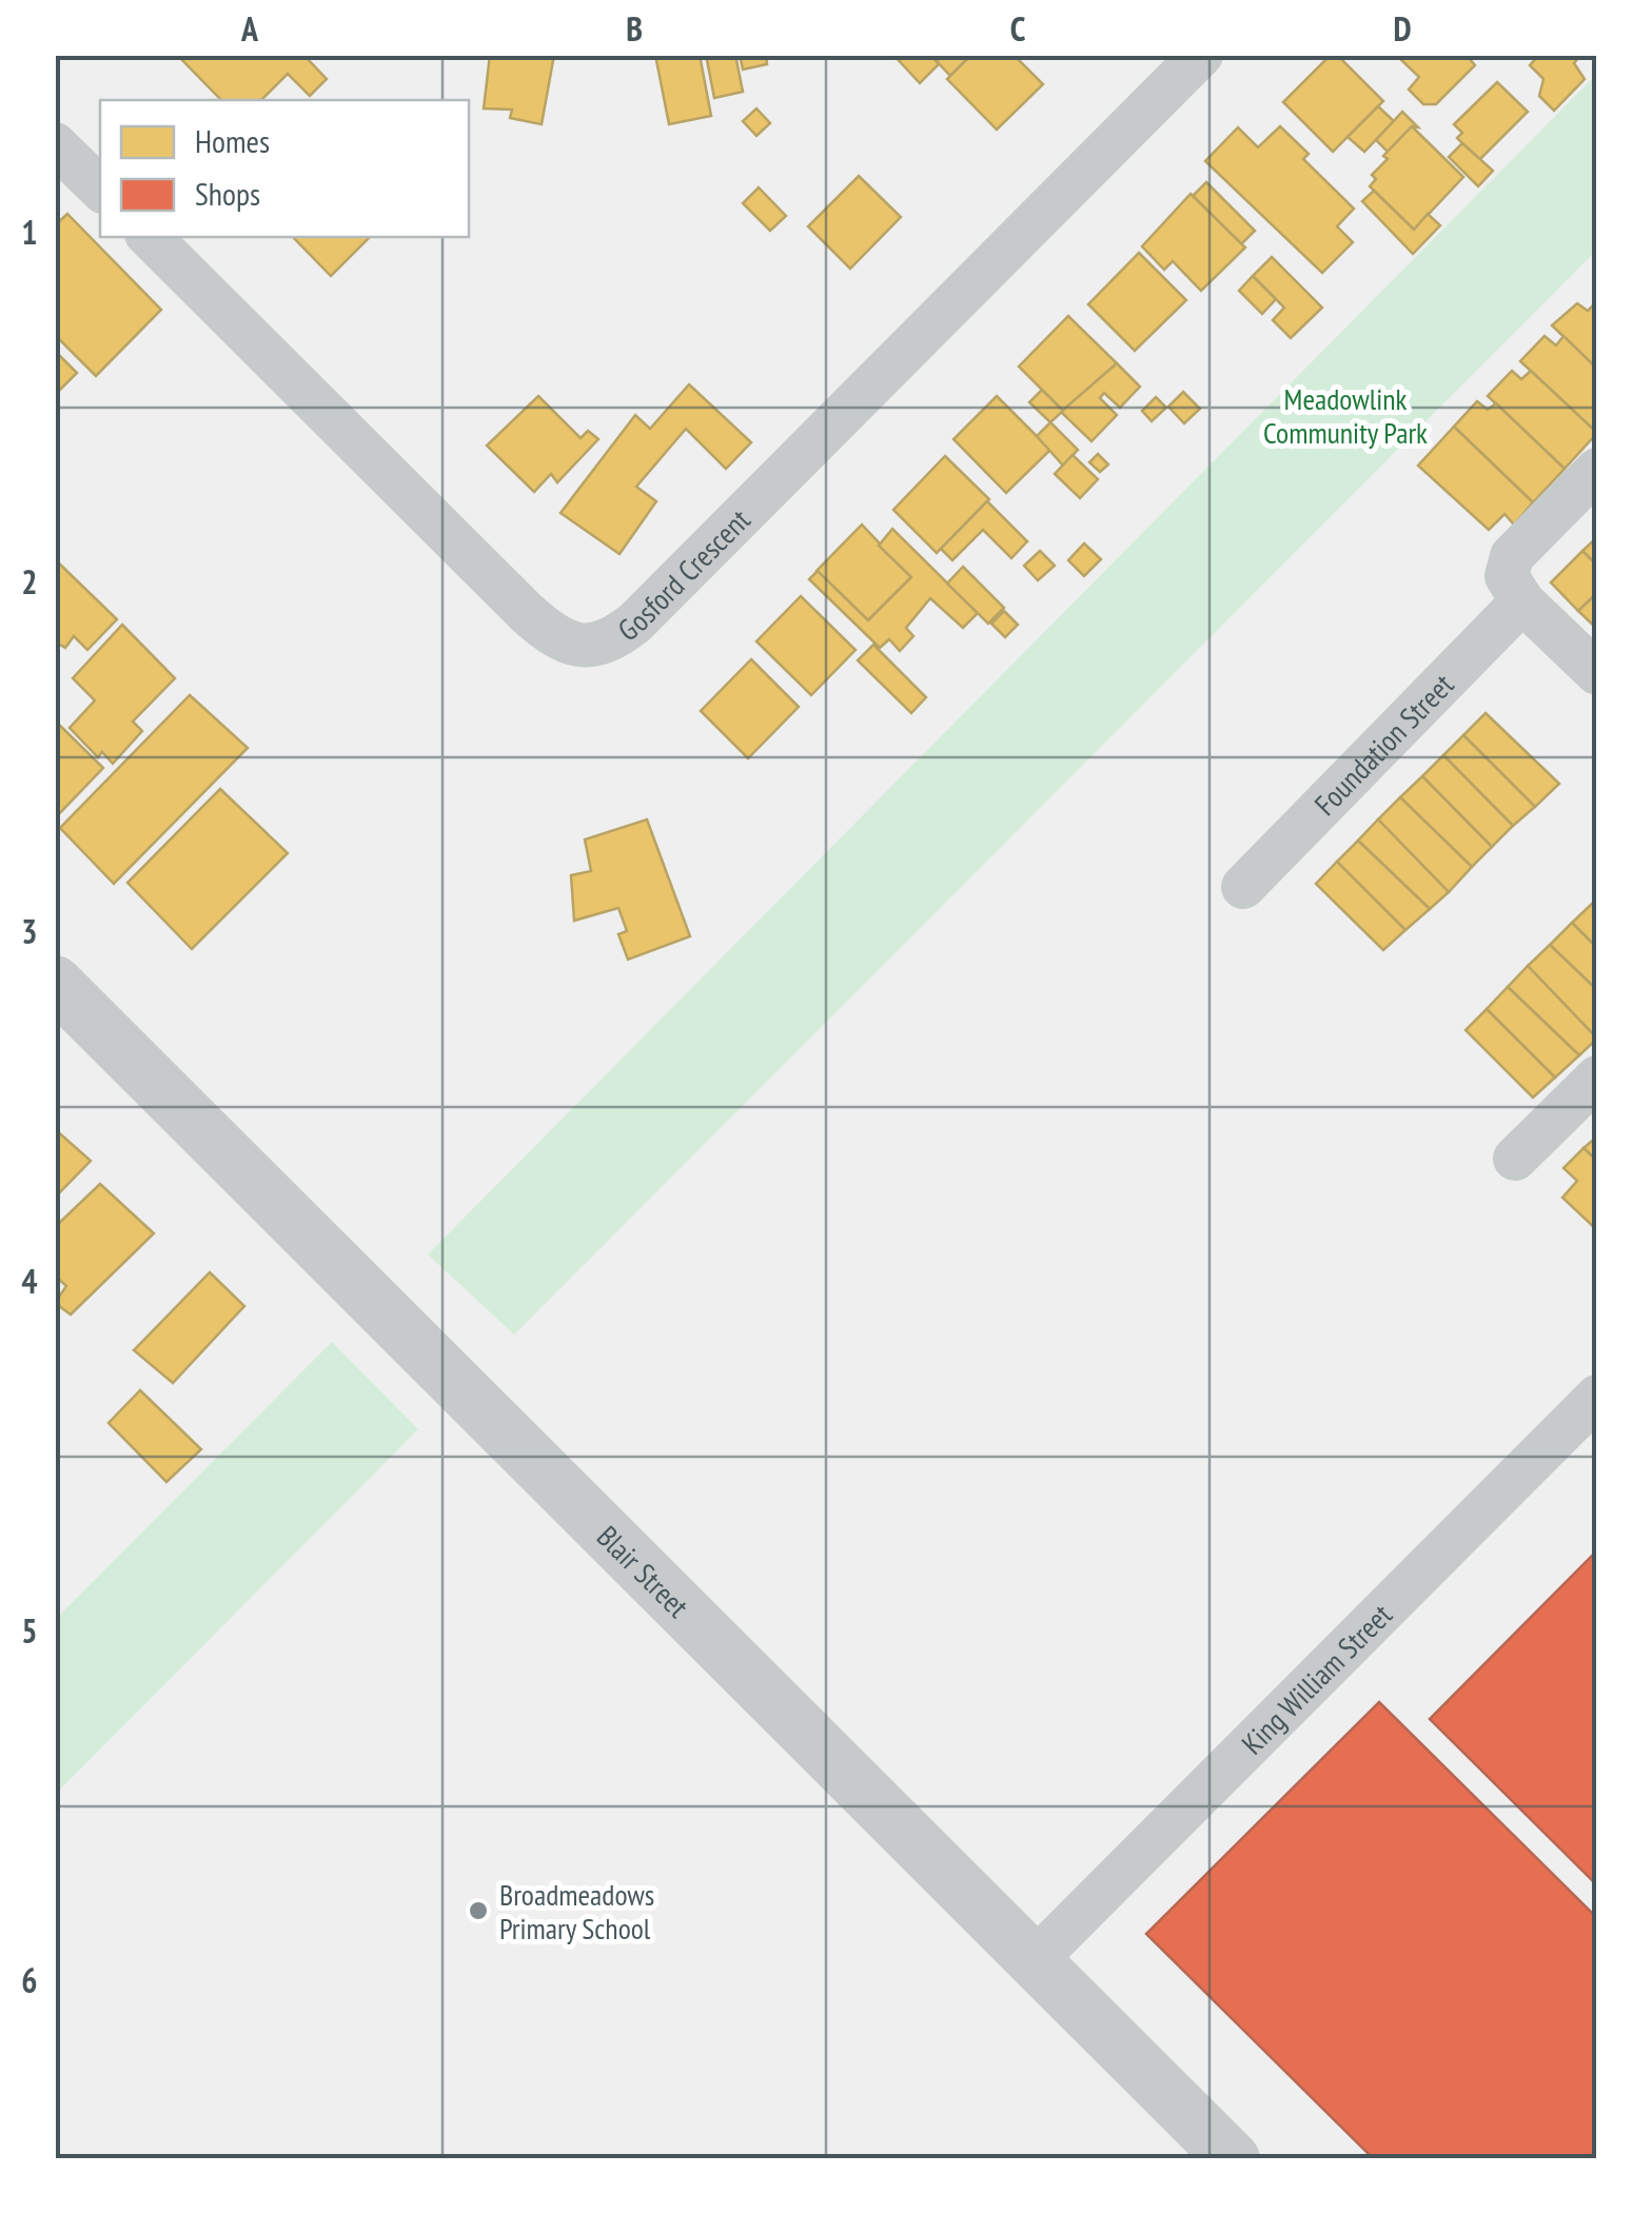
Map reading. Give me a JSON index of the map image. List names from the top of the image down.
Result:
{
  "streets": {
    "street": [
      "Gosford Crescent",
      "Foundation Street",
      "Blair Street",
      "King William Street"
    ]
  },
  "crossings": [
    ["Blair Street", "King William Street"]
  ],
  "parks": ["Meadowlink Community Park"],
  "places": ["Broadmeadows Primary School"],
  "legend": ["Homes", "Shops"],
  "grid": {
    "columns": [
      "A",
      "B",
      "C",
      "D"
    ],
    "rows": [
      "1",
      "2",
      "3",
      "4",
      "5",
      "6"
    ]
  }
}
